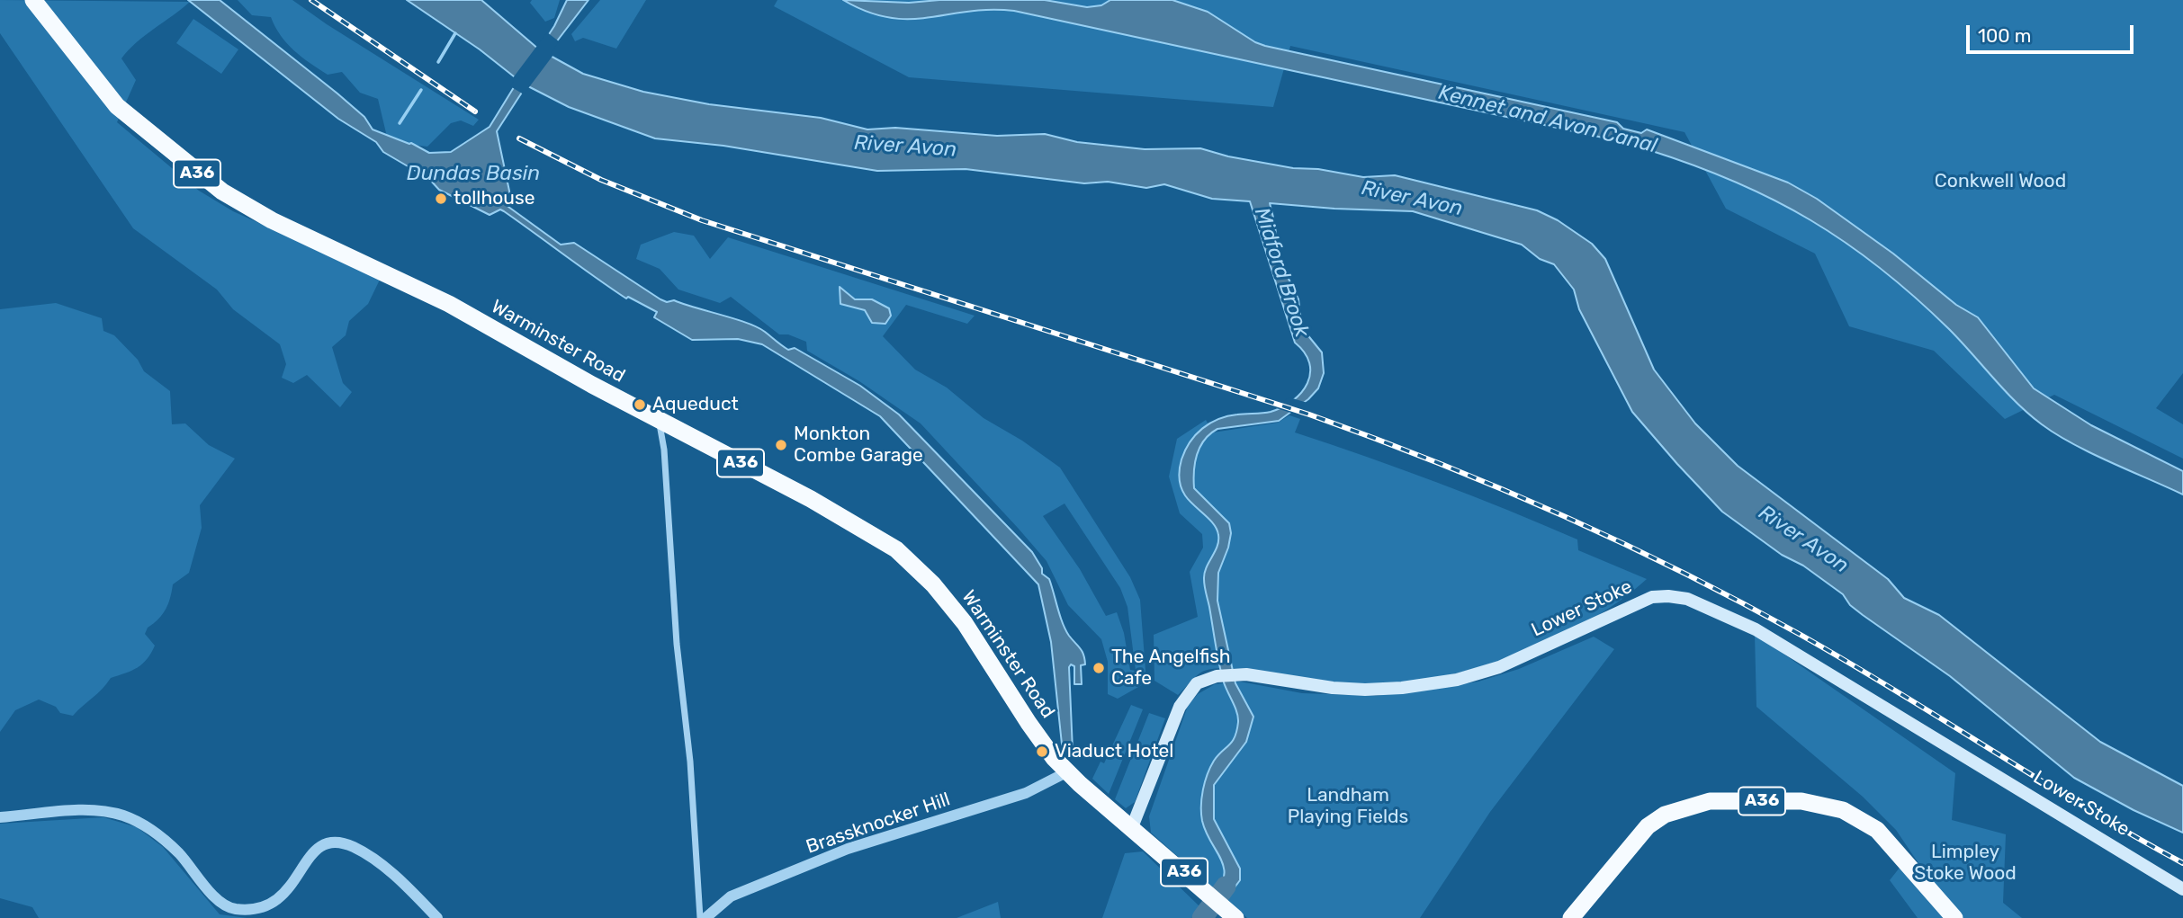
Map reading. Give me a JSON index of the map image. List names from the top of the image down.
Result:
{
  "streets": {
    "highway": ["A36", "Warminster Road"],
    "main road": ["Lower Stoke"],
    "street": ["Brassknocker Hill"]
  },
  "crossings": [
    ["Warminster Road", "Lower Stoke"],
    ["Warminster Road", "Brassknocker Hill"]
  ],
  "water": [
    "Kennet and Avon Canal",
    "River Avon",
    "Dundas Basin",
    "Midford Brook"
  ],
  "parks": ["Conkwell Wood", "Landham Playing Fields", "Limpley Stoke Wood"],
  "places": [
    "tollhouse",
    "Aqueduct",
    "Monkton Combe Garage",
    "The Angelfish Cafe",
    "Viaduct Hotel"
  ],
  "scale_bar": "100 m"
}
